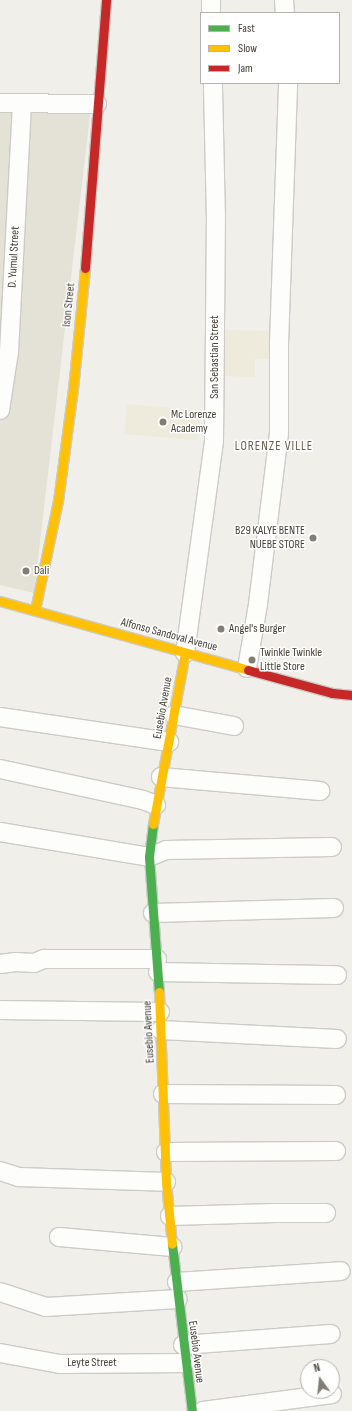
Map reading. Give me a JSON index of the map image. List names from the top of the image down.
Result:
{
  "streets": {
    "street": [
      "D. Yumul Street",
      "Ison Street",
      "San Sebastian Street",
      "Alfonso Sandoval Avenue",
      "Eusebio Avenue",
      "Leyte Street"
    ]
  },
  "crossings": [
    ["Ison Street", "Alfonso Sandoval Avenue"],
    ["San Sebastian Street", "Alfonso Sandoval Avenue"],
    ["San Sebastian Street", "Eusebio Avenue"],
    ["Alfonso Sandoval Avenue", "Eusebio Avenue"],
    ["Eusebio Avenue", "Leyte Street"]
  ],
  "districts": ["LORENZE VILLE"],
  "places": [
    "Mc Lorenze Academy",
    "B29 KALYE BENTE NUEBE STORE",
    "Dali",
    "Angel's Burger",
    "Twinkle Twinkle Little Store"
  ],
  "legend": ["Fast", "Slow", "Jam"],
  "north": "top"
}
